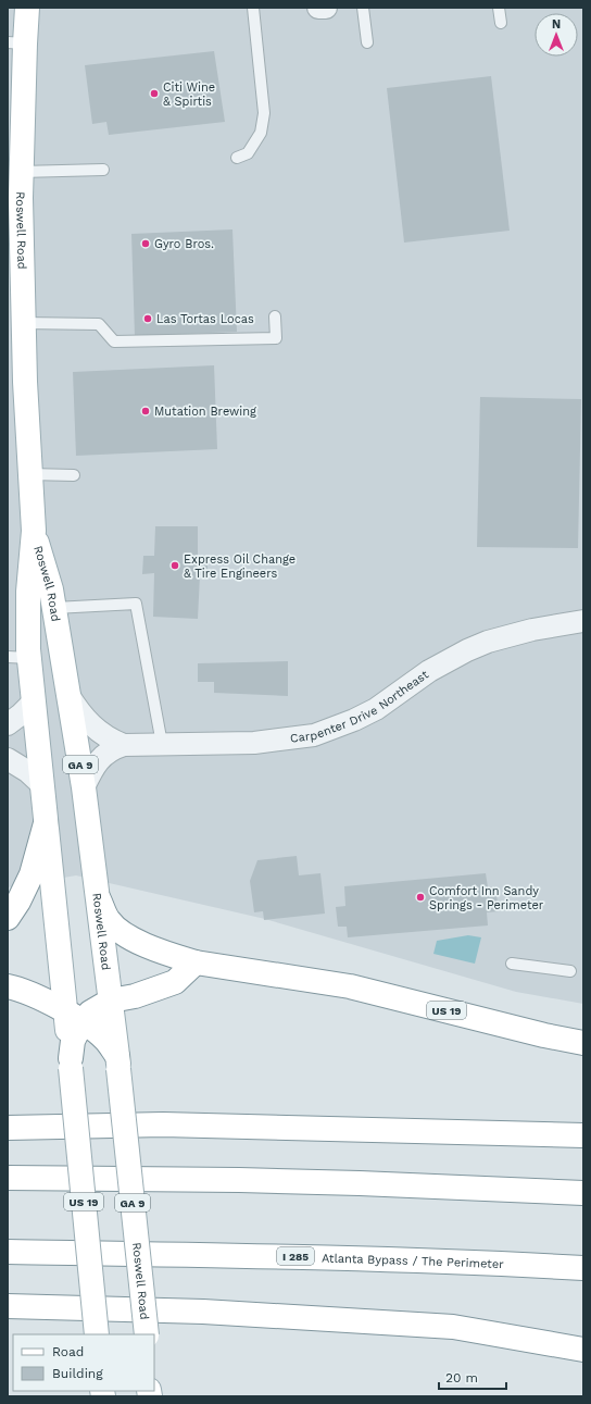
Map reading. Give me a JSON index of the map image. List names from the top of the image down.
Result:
{
  "streets": {
    "main road": [
      "Roswell Road",
      "GA 9",
      "US 19",
      "I 285",
      "Atlanta Bypass / The Perimeter"
    ],
    "street": ["Carpenter Drive Northeast"]
  },
  "crossings": [
    ["Roswell Road", "Carpenter Drive Northeast"],
    ["Roswell Road", "US 19"]
  ],
  "places": [
    "Citi Wine & Spirtis",
    "Gyro Bros.",
    "Las Tortas Locas",
    "Mutation Brewing",
    "Express Oil Change & Tire Engineers",
    "Comfort Inn Sandy Springs - Perimeter"
  ],
  "legend": ["Road", "Building"],
  "scale_bar": "20 m",
  "north": "top"
}
